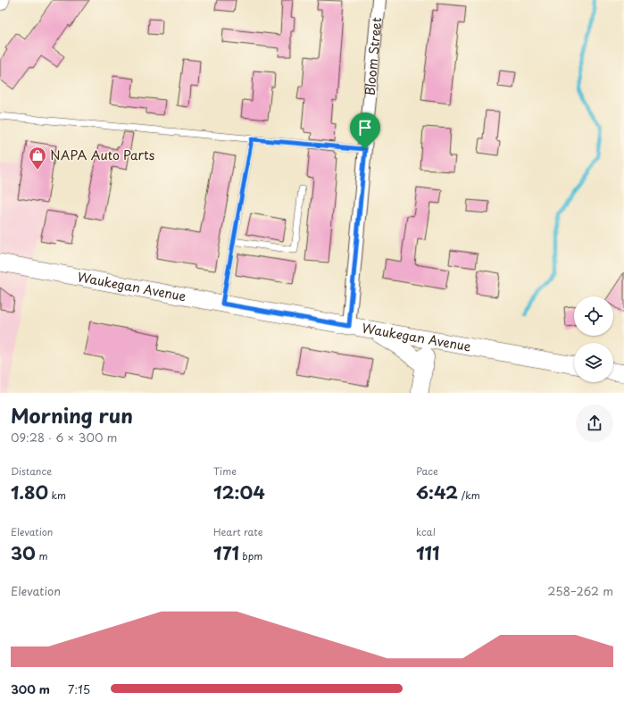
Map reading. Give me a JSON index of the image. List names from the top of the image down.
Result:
{
  "streets": {
    "main road": ["Waukegan Avenue"],
    "street": ["Bloom Street"]
  },
  "crossings": [
    ["Bloom Street", "Waukegan Avenue"]
  ],
  "places": {
    "shop": ["NAPA Auto Parts"]
  },
  "page": {
    "heading": ["Morning run", "09:28 · 6 × 300 m"],
    "stats": [
      ["Distance", "1.80 km"],
      ["Time", "12:04"],
      ["Pace", "6:42 /km"],
      ["Elevation", "30 m"],
      ["Heart rate", "171 bpm"],
      ["kcal", "111"]
    ],
    "chart": ["Elevation", "258–262 m"],
    "list": [
      {
        "name": "300 m",
        "note": "7:15"
      }
    ]
  }
}
